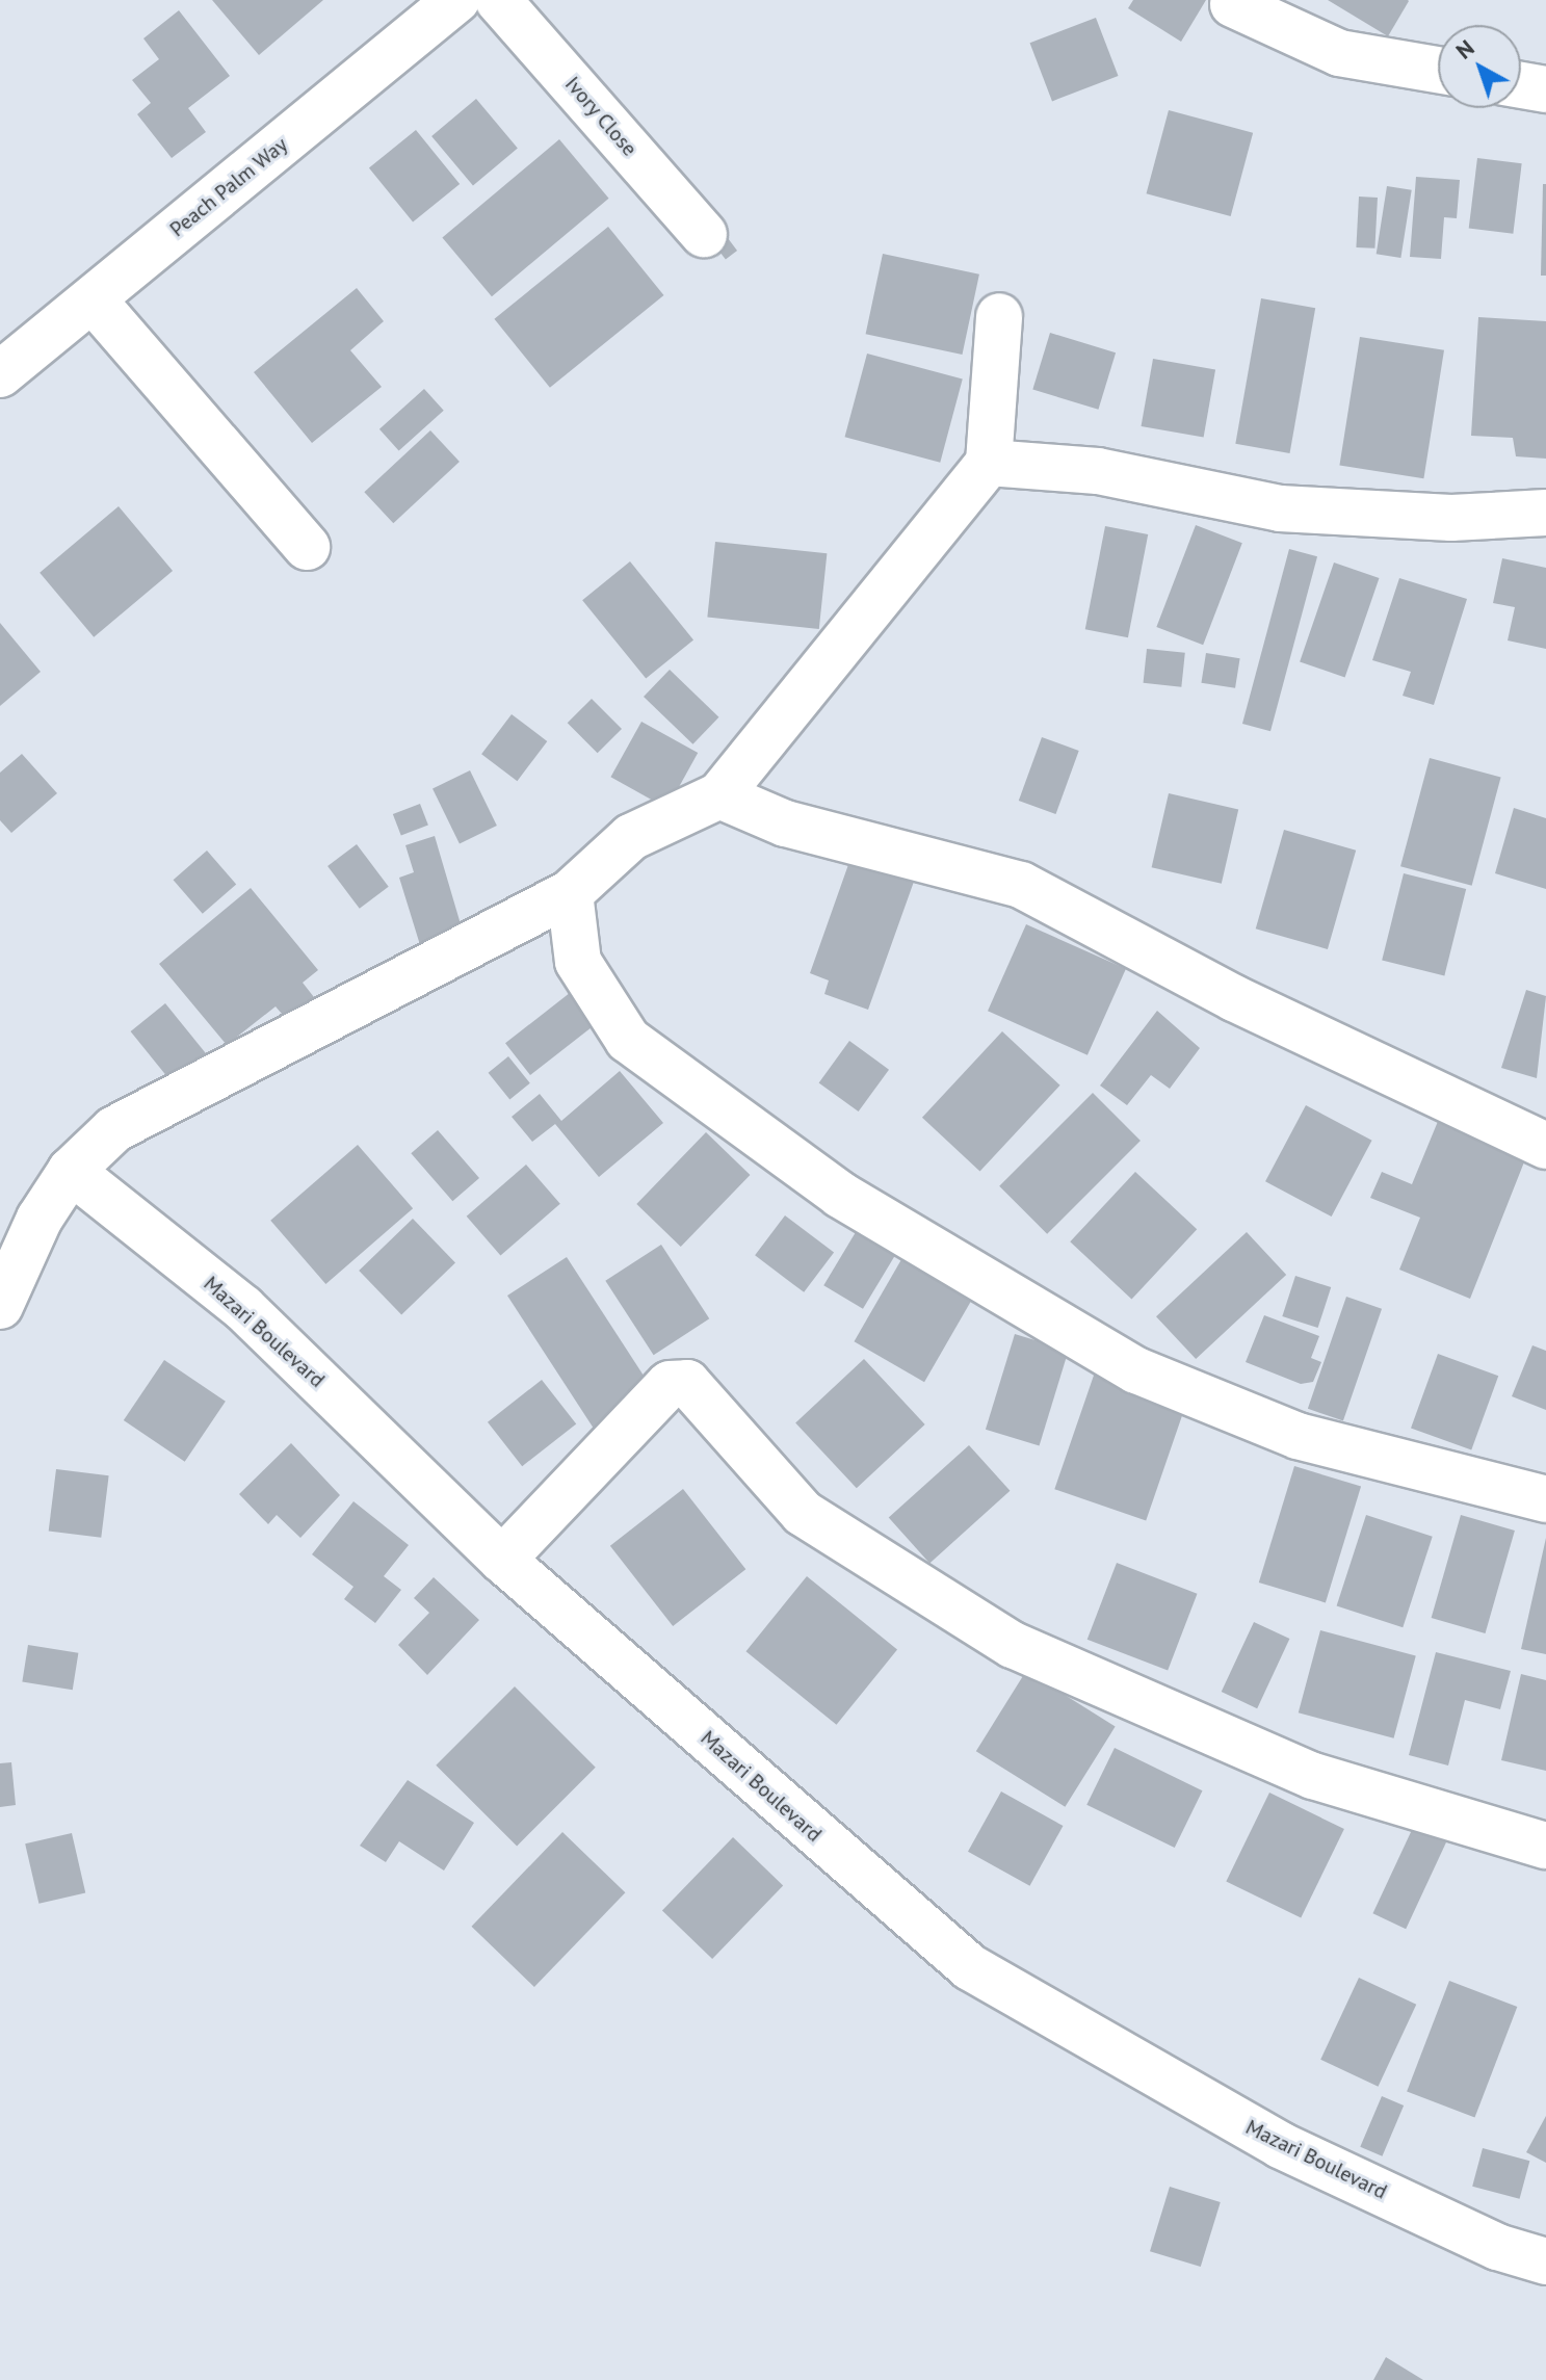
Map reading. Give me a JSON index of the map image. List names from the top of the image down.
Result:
{
  "streets": {
    "street": ["Ivory Close", "Peach Palm Way", "Mazari Boulevard"]
  },
  "north": "top left"
}
